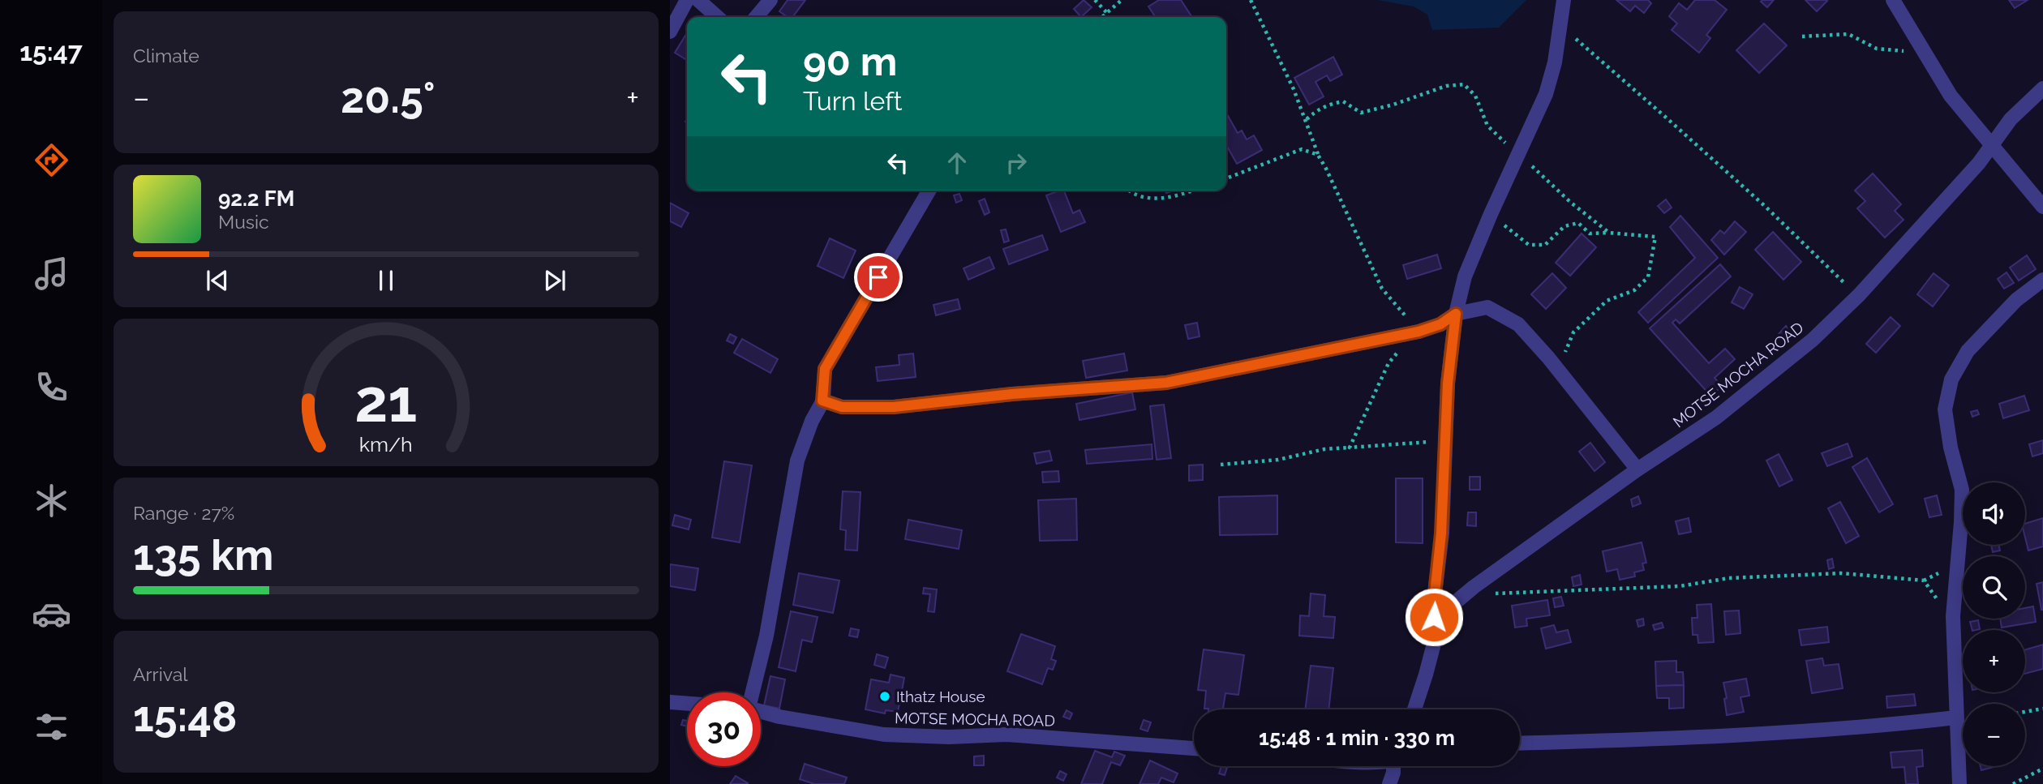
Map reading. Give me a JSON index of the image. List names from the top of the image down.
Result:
{
  "streets": {
    "street": ["MOTSE MOCHA ROAD"]
  },
  "places": ["Ithatz House"],
  "page": {
    "tabs": "15:47",
    "tile": [
      "Climate",
      ["Range · 27%", "135 km"],
      ["Arrival", "15:48"]
    ],
    "turn": ["90 m", "Turn left"],
    "heat": ["−", "20.5°", "+"],
    "song": ["92.2 FM", "Music"],
    "map_buttons": ["+", "−"],
    "limit": "30",
    "trip": "15:48 · 1 min · 330 m",
    "gauge": ["21", "km/h"]
  }
}
